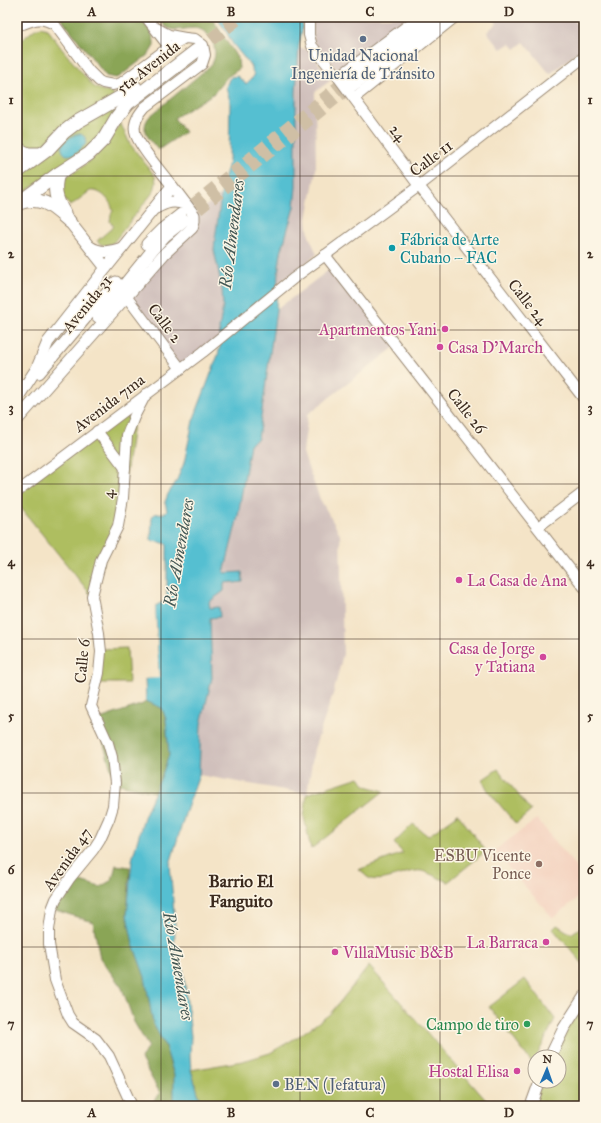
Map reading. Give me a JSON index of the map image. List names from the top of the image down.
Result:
{
  "streets": {
    "highway": ["5ta Avenida"],
    "main road": ["Avenida 31"],
    "street": [
      "24",
      "Calle 11",
      "Calle 24",
      "Calle 2",
      "Avenida 7ma",
      "Calle 26",
      "4",
      "Calle 6",
      "Avenida 47"
    ]
  },
  "crossings": [
    ["24", "Calle 11"],
    ["24", "Calle 24"],
    ["Calle 11", "Calle 24"],
    ["Calle 11", "Avenida 7ma"],
    ["Calle 11", "Calle 26"],
    ["Calle 2", "Avenida 7ma"],
    ["Avenida 7ma", "4"],
    ["4", "Calle 6"],
    ["Calle 6", "Avenida 47"]
  ],
  "districts": ["Barrio El Fanguito"],
  "water": ["Río Almendares"],
  "places": [
    "Unidad Nacional Ingeniería de Tránsito",
    "Fábrica de Arte Cubano – FAC",
    "Apartmentos Yani",
    "Casa D'March",
    "La Casa de Ana",
    "Casa de Jorge y Tatiana",
    "ESBU Vicente Ponce",
    "La Barraca",
    "VillaMusic B&B",
    "Campo de tiro",
    "Hostal Elisa",
    "BEN (Jefatura)"
  ],
  "north": "top",
  "grid": {
    "columns": [
      "A",
      "B",
      "C",
      "D"
    ],
    "rows": [
      "1",
      "2",
      "3",
      "4",
      "5",
      "6",
      "7"
    ]
  }
}
